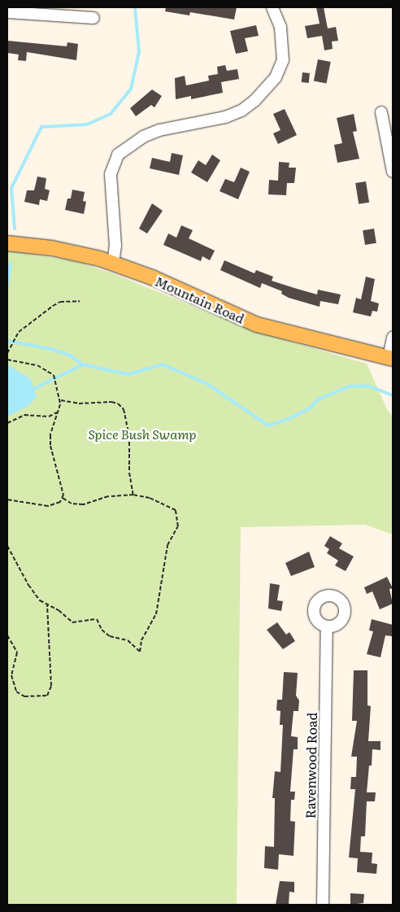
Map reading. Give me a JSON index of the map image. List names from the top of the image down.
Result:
{
  "streets": {
    "main road": ["Mountain Road"],
    "street": ["Ravenwood Road"]
  },
  "parks": ["Spice Bush Swamp"]
}
